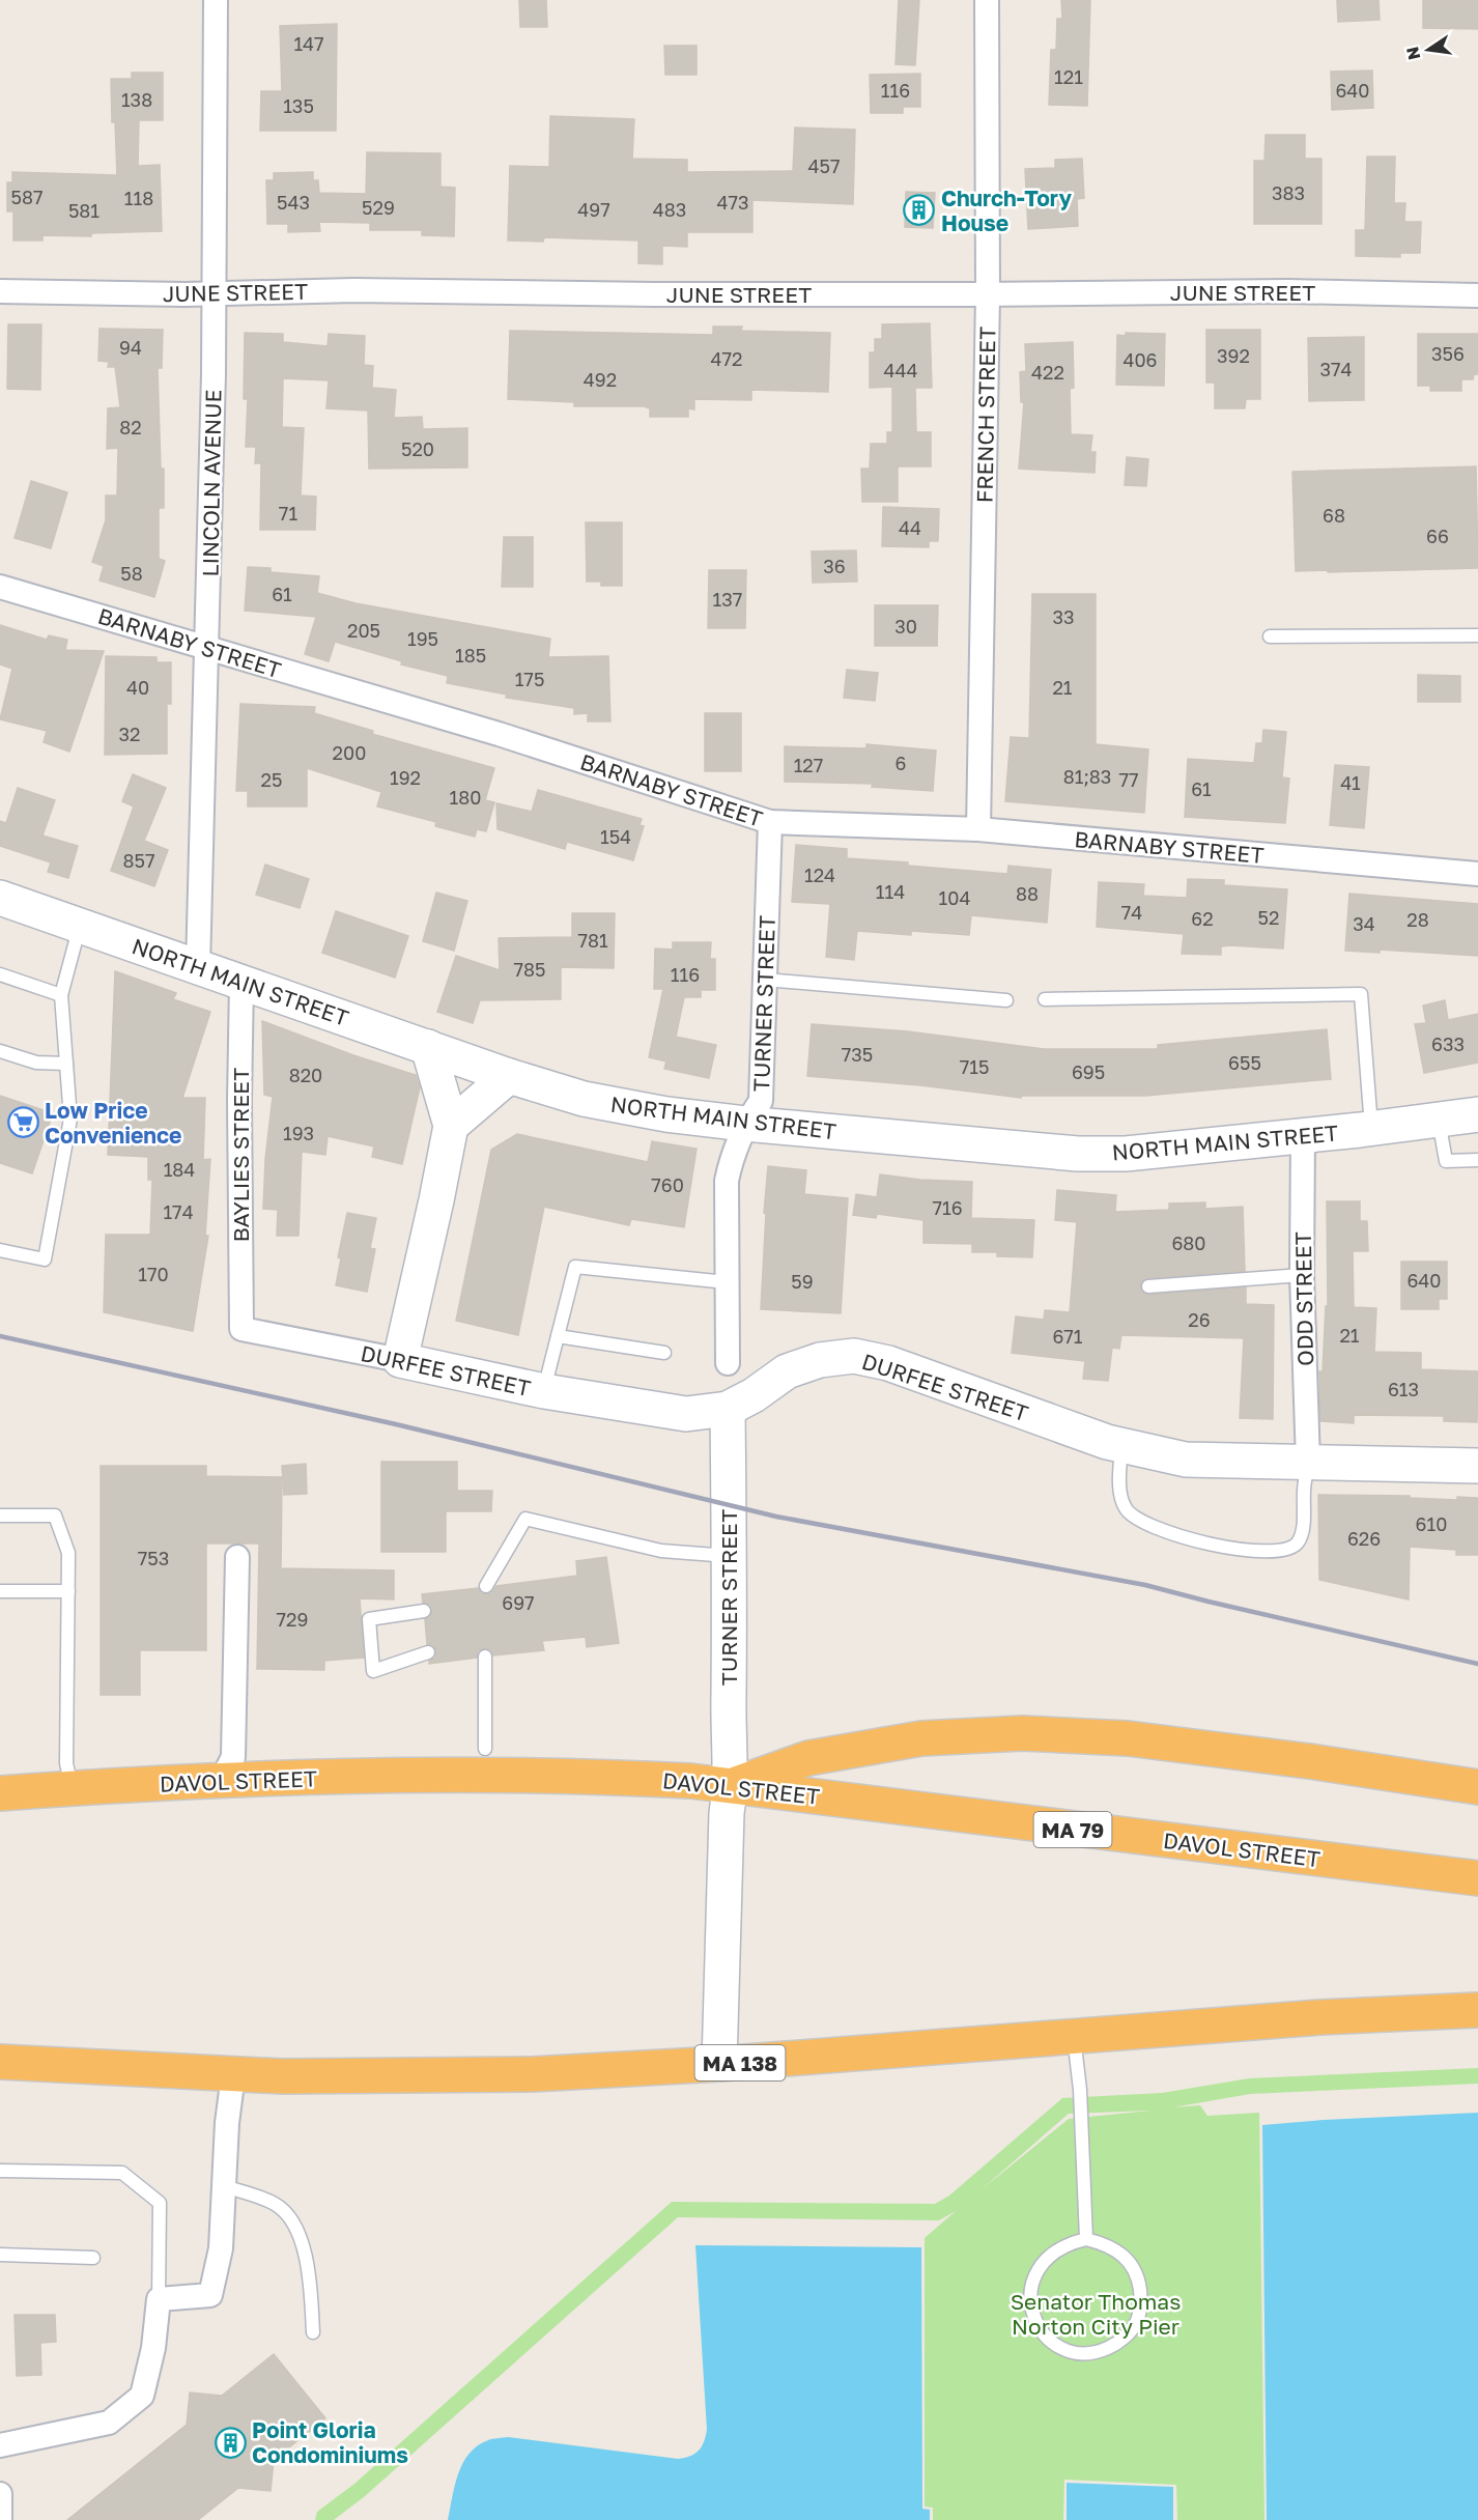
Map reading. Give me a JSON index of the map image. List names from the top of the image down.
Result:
{
  "streets": {
    "highway": ["DAVOL STREET", "MA 79", "MA 138"],
    "main road": ["NORTH MAIN STREET", "TURNER STREET", "DURFEE STREET"],
    "street": [
      "JUNE STREET",
      "FRENCH STREET",
      "LINCOLN AVENUE",
      "BARNABY STREET",
      "BAYLIES STREET",
      "ODD STREET"
    ]
  },
  "crossings": [
    ["JUNE STREET", "FRENCH STREET"],
    ["JUNE STREET", "LINCOLN AVENUE"],
    ["FRENCH STREET", "BARNABY STREET"],
    ["LINCOLN AVENUE", "BARNABY STREET"],
    ["LINCOLN AVENUE", "NORTH MAIN STREET"],
    ["BARNABY STREET", "TURNER STREET"],
    ["NORTH MAIN STREET", "TURNER STREET"],
    ["NORTH MAIN STREET", "BAYLIES STREET"],
    ["NORTH MAIN STREET", "ODD STREET"],
    ["TURNER STREET", "DURFEE STREET"],
    ["TURNER STREET", "DAVOL STREET"],
    ["TURNER STREET", "MA 138"],
    ["BAYLIES STREET", "DURFEE STREET"],
    ["ODD STREET", "DURFEE STREET"]
  ],
  "parks": ["Senator Thomas Norton City Pier"],
  "places": {
    "building": ["Church-Tory House", "Point Gloria Condominiums"],
    "supermarket": ["Low Price Convenience"]
  },
  "house_numbers": [
    "147",
    "121",
    "116",
    "640",
    "138",
    "135",
    "457",
    "383",
    "587",
    "118",
    "543",
    "473",
    "529",
    "497",
    "483",
    "581",
    "94",
    "356",
    "392",
    "472",
    "406",
    "374",
    "444",
    "422",
    "492",
    "82",
    "520",
    "71",
    "68",
    "44",
    "66",
    "36",
    "58",
    "61",
    "137",
    "33",
    "30",
    "205",
    "195",
    "185",
    "175",
    "40",
    "21",
    "32",
    "200",
    "6",
    "127",
    "81;83",
    "192",
    "25",
    "77",
    "41",
    "61",
    "180",
    "154",
    "857",
    "124",
    "114",
    "88",
    "104",
    "74",
    "52",
    "62",
    "28",
    "34",
    "781",
    "785",
    "116",
    "633",
    "735",
    "655",
    "715",
    "695",
    "820",
    "193",
    "184",
    "760",
    "716",
    "174",
    "680",
    "170",
    "640",
    "59",
    "26",
    "21",
    "671",
    "613",
    "610",
    "626",
    "753",
    "697",
    "729"
  ],
  "north": "left"
}
